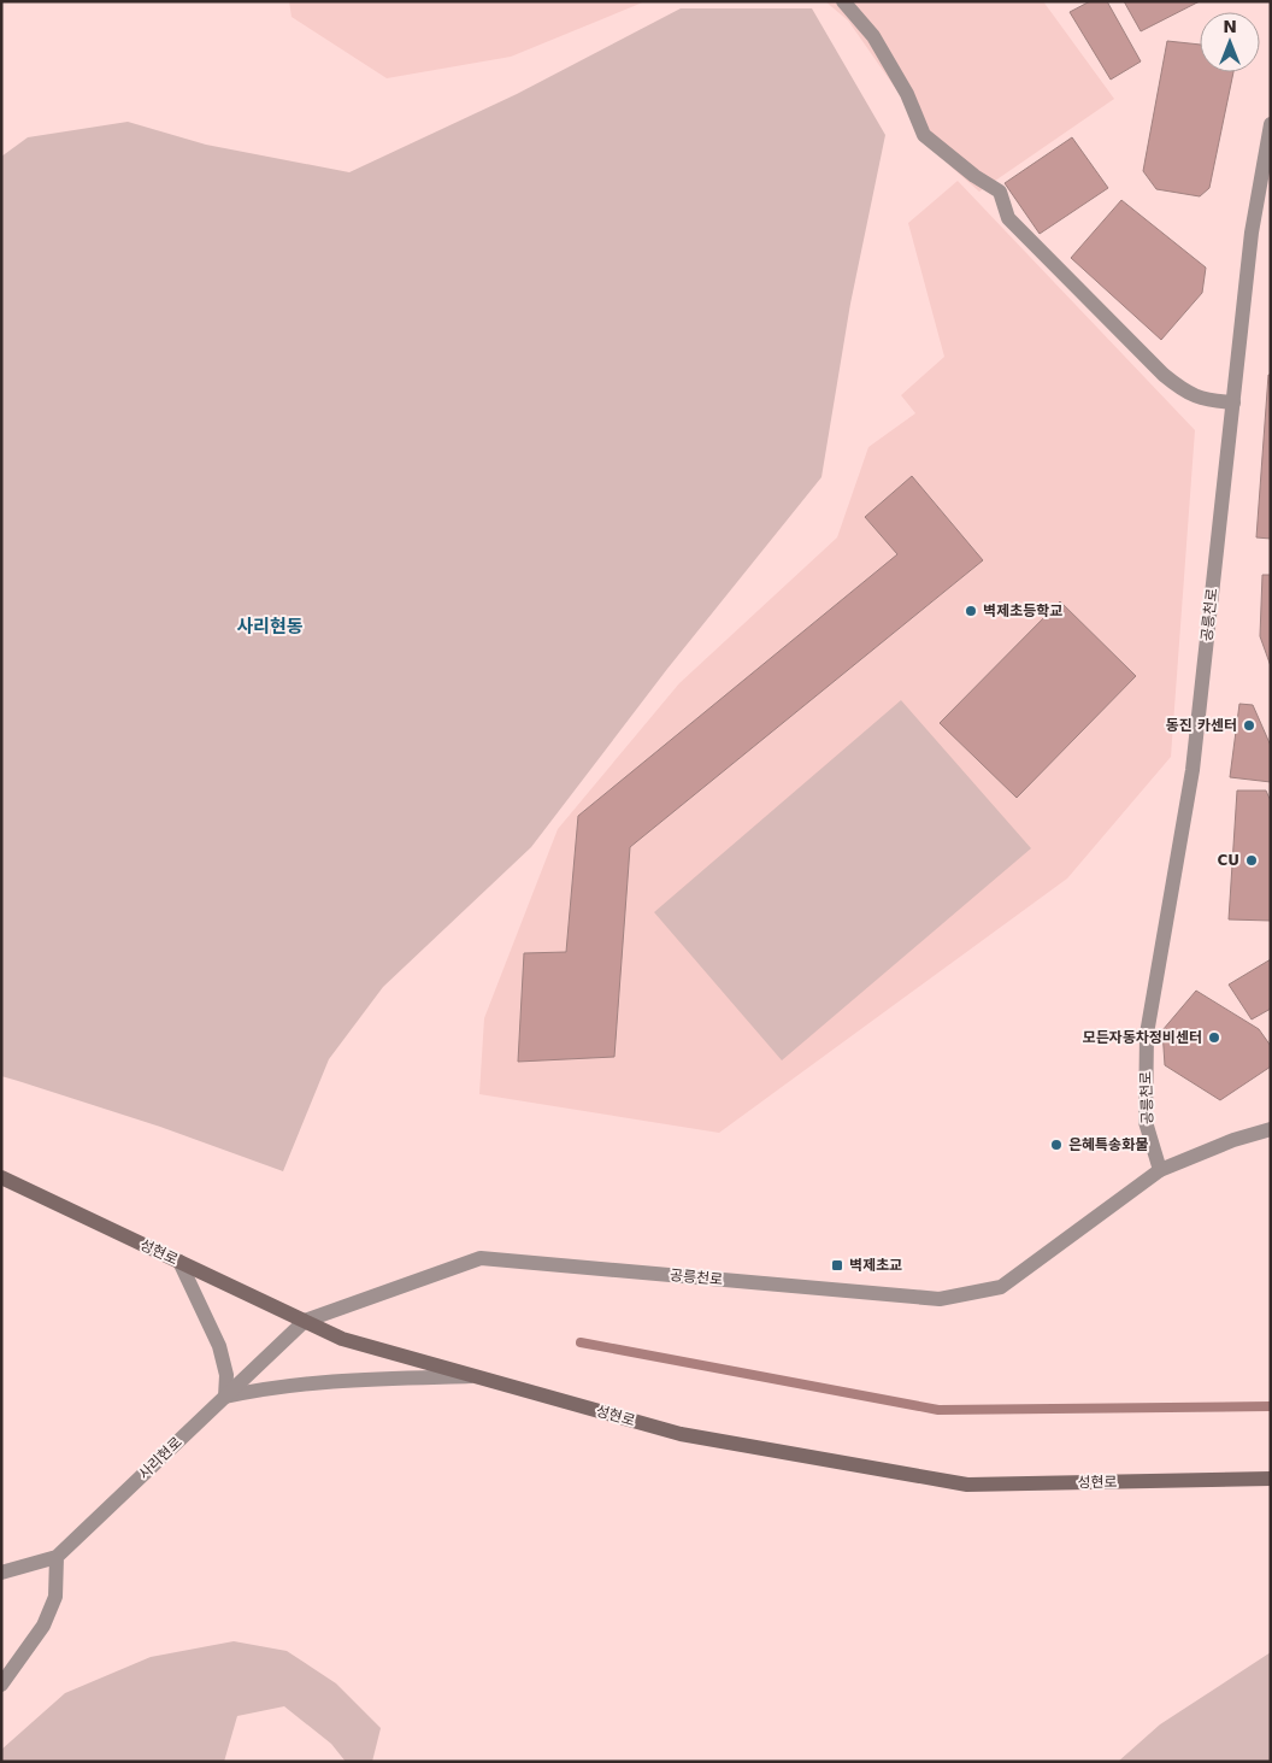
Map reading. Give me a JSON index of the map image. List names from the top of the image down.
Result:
{
  "streets": {
    "main road": ["성현로"],
    "street": ["공릉천로", "사리현로"]
  },
  "crossings": [
    ["공릉천로", "성현로"],
    ["공릉천로", "사리현로"],
    ["성현로", "사리현로"]
  ],
  "districts": ["사리현동"],
  "places": {
    "other": [
      "벽제초등학교",
      "동진 카센터",
      "CU",
      "모든자동차정비센터",
      "은혜특송화물"
    ],
    "transit": ["벽제초교"]
  },
  "north": "top"
}
